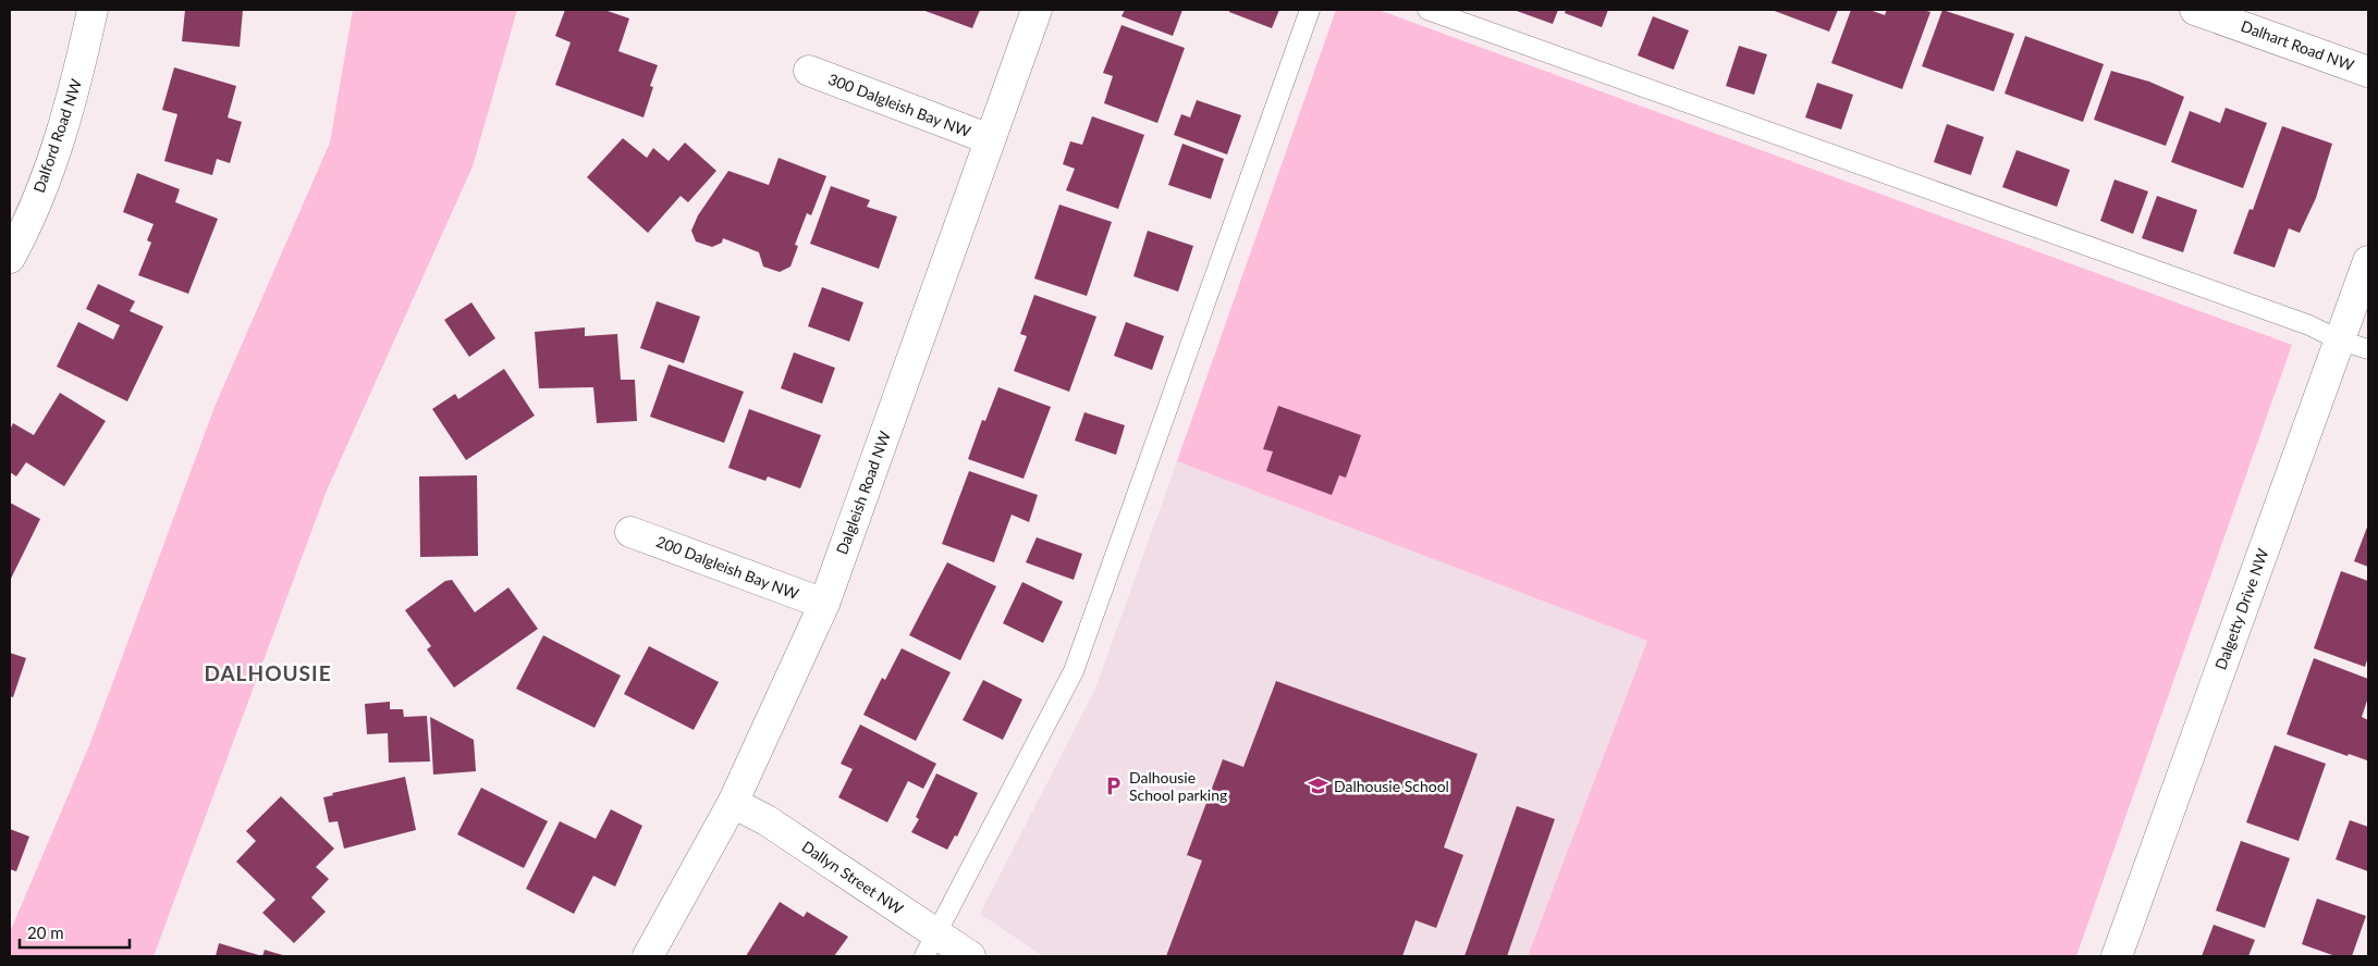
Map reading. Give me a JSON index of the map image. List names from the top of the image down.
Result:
{
  "streets": {
    "street": [
      "Dalhart Road NW",
      "300 Dalgleish Bay NW",
      "Dalford Road NW",
      "Dalgleish Road NW",
      "200 Dalgleish Bay NW",
      "Dalgetty Drive NW",
      "Dallyn Street NW"
    ]
  },
  "crossings": [
    ["300 Dalgleish Bay NW", "Dalgleish Road NW"],
    ["Dalgleish Road NW", "200 Dalgleish Bay NW"],
    ["Dalgleish Road NW", "Dallyn Street NW"]
  ],
  "districts": ["DALHOUSIE"],
  "places": {
    "parking": ["Dalhousie School parking"],
    "school or university": ["Dalhousie School"]
  },
  "scale_bar": "20 m"
}
